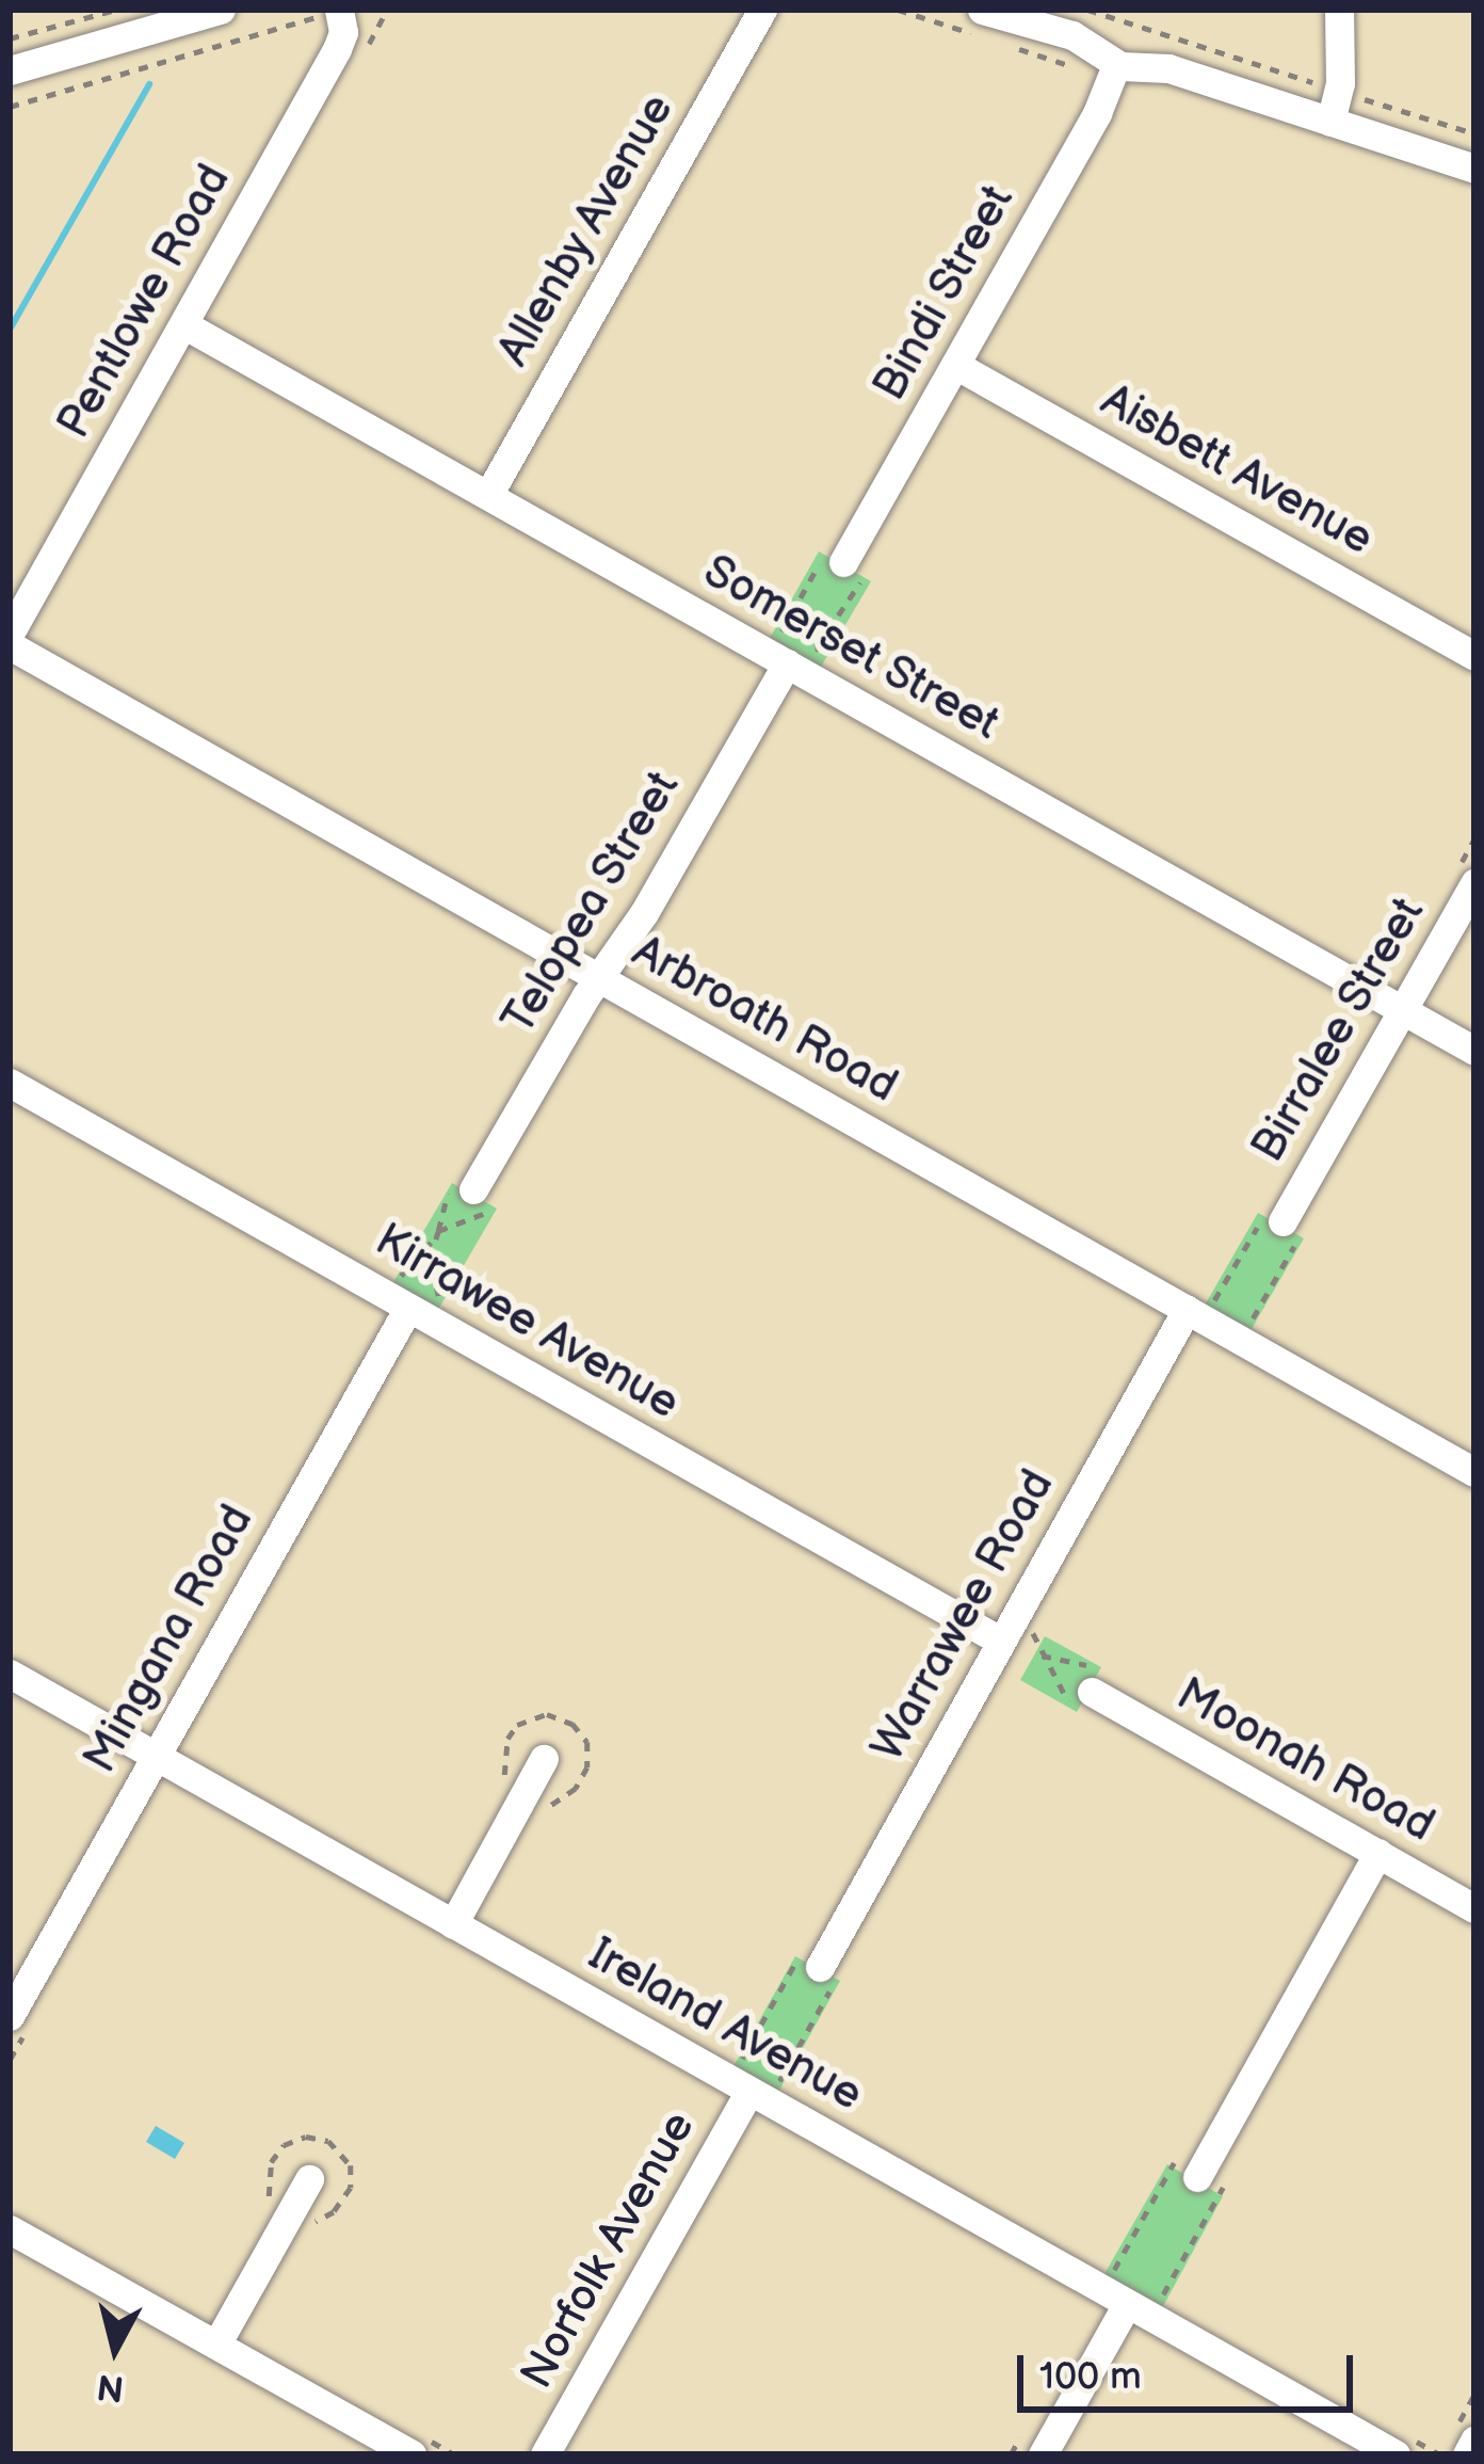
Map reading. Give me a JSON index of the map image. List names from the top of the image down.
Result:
{
  "streets": {
    "street": [
      "Allenby Avenue",
      "Bindi Street",
      "Pentlowe Road",
      "Aisbett Avenue",
      "Somerset Street",
      "Telopea Street",
      "Arbroath Road",
      "Birralee Street",
      "Kirrawee Avenue",
      "Warrawee Road",
      "Mingana Road",
      "Moonah Road",
      "Ireland Avenue",
      "Norfolk Avenue"
    ]
  },
  "crossings": [
    ["Allenby Avenue", "Somerset Street"],
    ["Bindi Street", "Aisbett Avenue"],
    ["Pentlowe Road", "Somerset Street"],
    ["Somerset Street", "Telopea Street"],
    ["Somerset Street", "Birralee Street"],
    ["Telopea Street", "Arbroath Road"],
    ["Arbroath Road", "Warrawee Road"],
    ["Kirrawee Avenue", "Warrawee Road"],
    ["Kirrawee Avenue", "Mingana Road"],
    ["Mingana Road", "Ireland Avenue"],
    ["Ireland Avenue", "Norfolk Avenue"]
  ],
  "scale_bar": "100 m",
  "north": "bottom"
}
